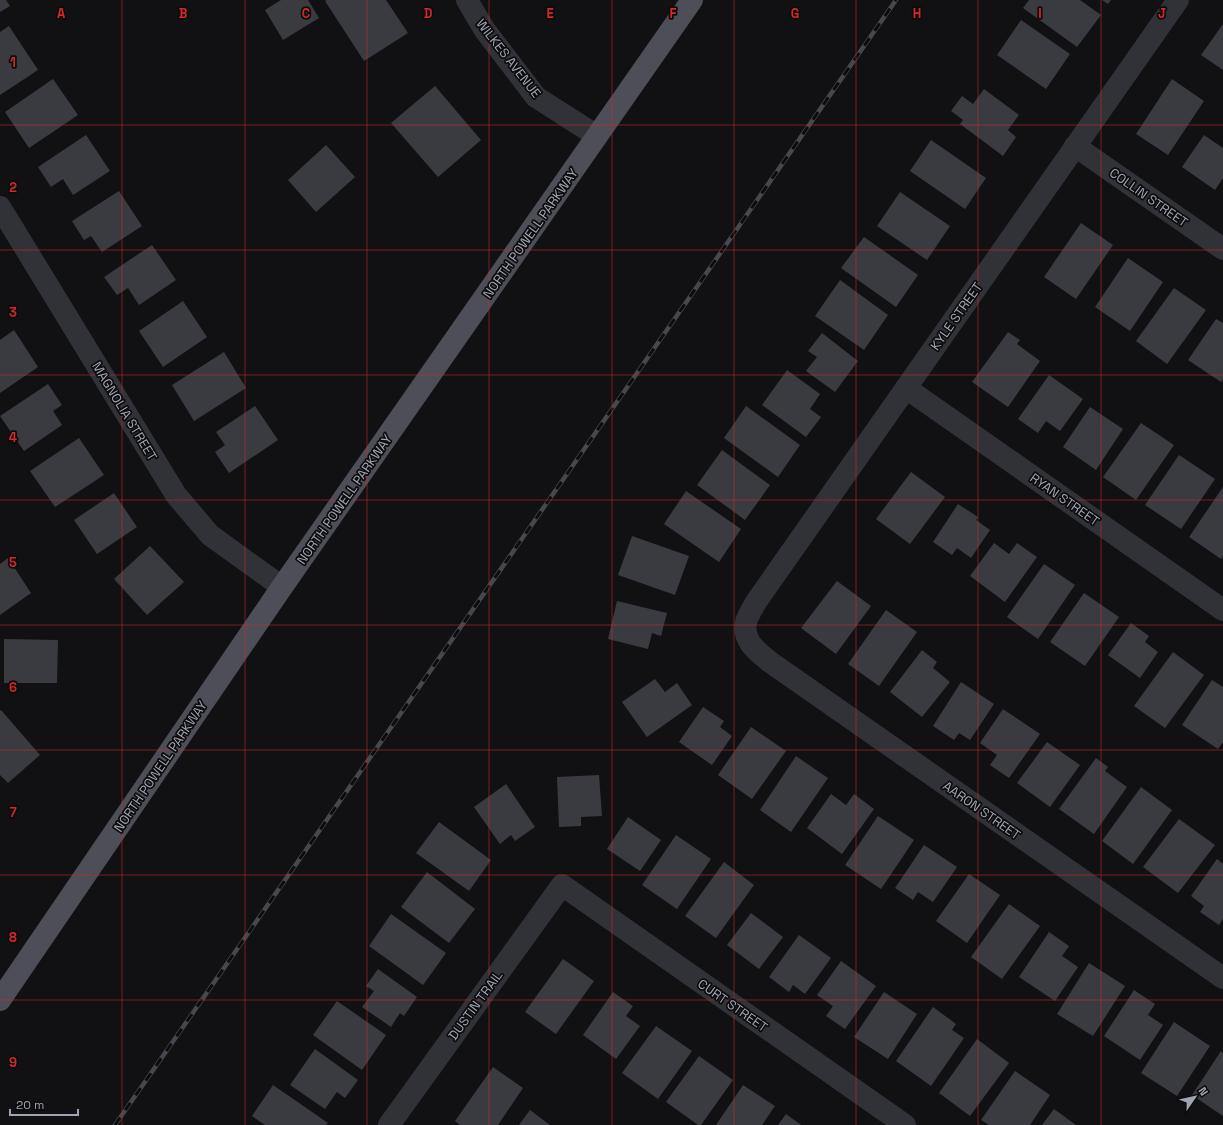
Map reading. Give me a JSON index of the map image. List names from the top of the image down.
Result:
{
  "streets": {
    "main road": ["NORTH POWELL PARKWAY"],
    "street": [
      "WILKES AVENUE",
      "COLLIN STREET",
      "KYLE STREET",
      "MAGNOLIA STREET",
      "RYAN STREET",
      "AARON STREET",
      "DUSTIN TRAIL",
      "CURT STREET"
    ]
  },
  "crossings": [
    ["WILKES AVENUE", "NORTH POWELL PARKWAY"],
    ["COLLIN STREET", "KYLE STREET"],
    ["NORTH POWELL PARKWAY", "MAGNOLIA STREET"],
    ["KYLE STREET", "RYAN STREET"],
    ["KYLE STREET", "AARON STREET"],
    ["DUSTIN TRAIL", "CURT STREET"]
  ],
  "scale_bar": "20 m",
  "north": "top right",
  "grid": {
    "columns": [
      "A",
      "B",
      "C",
      "D",
      "E",
      "F",
      "G",
      "H",
      "I",
      "J"
    ],
    "rows": [
      "1",
      "2",
      "3",
      "4",
      "5",
      "6",
      "7",
      "8",
      "9"
    ]
  }
}
